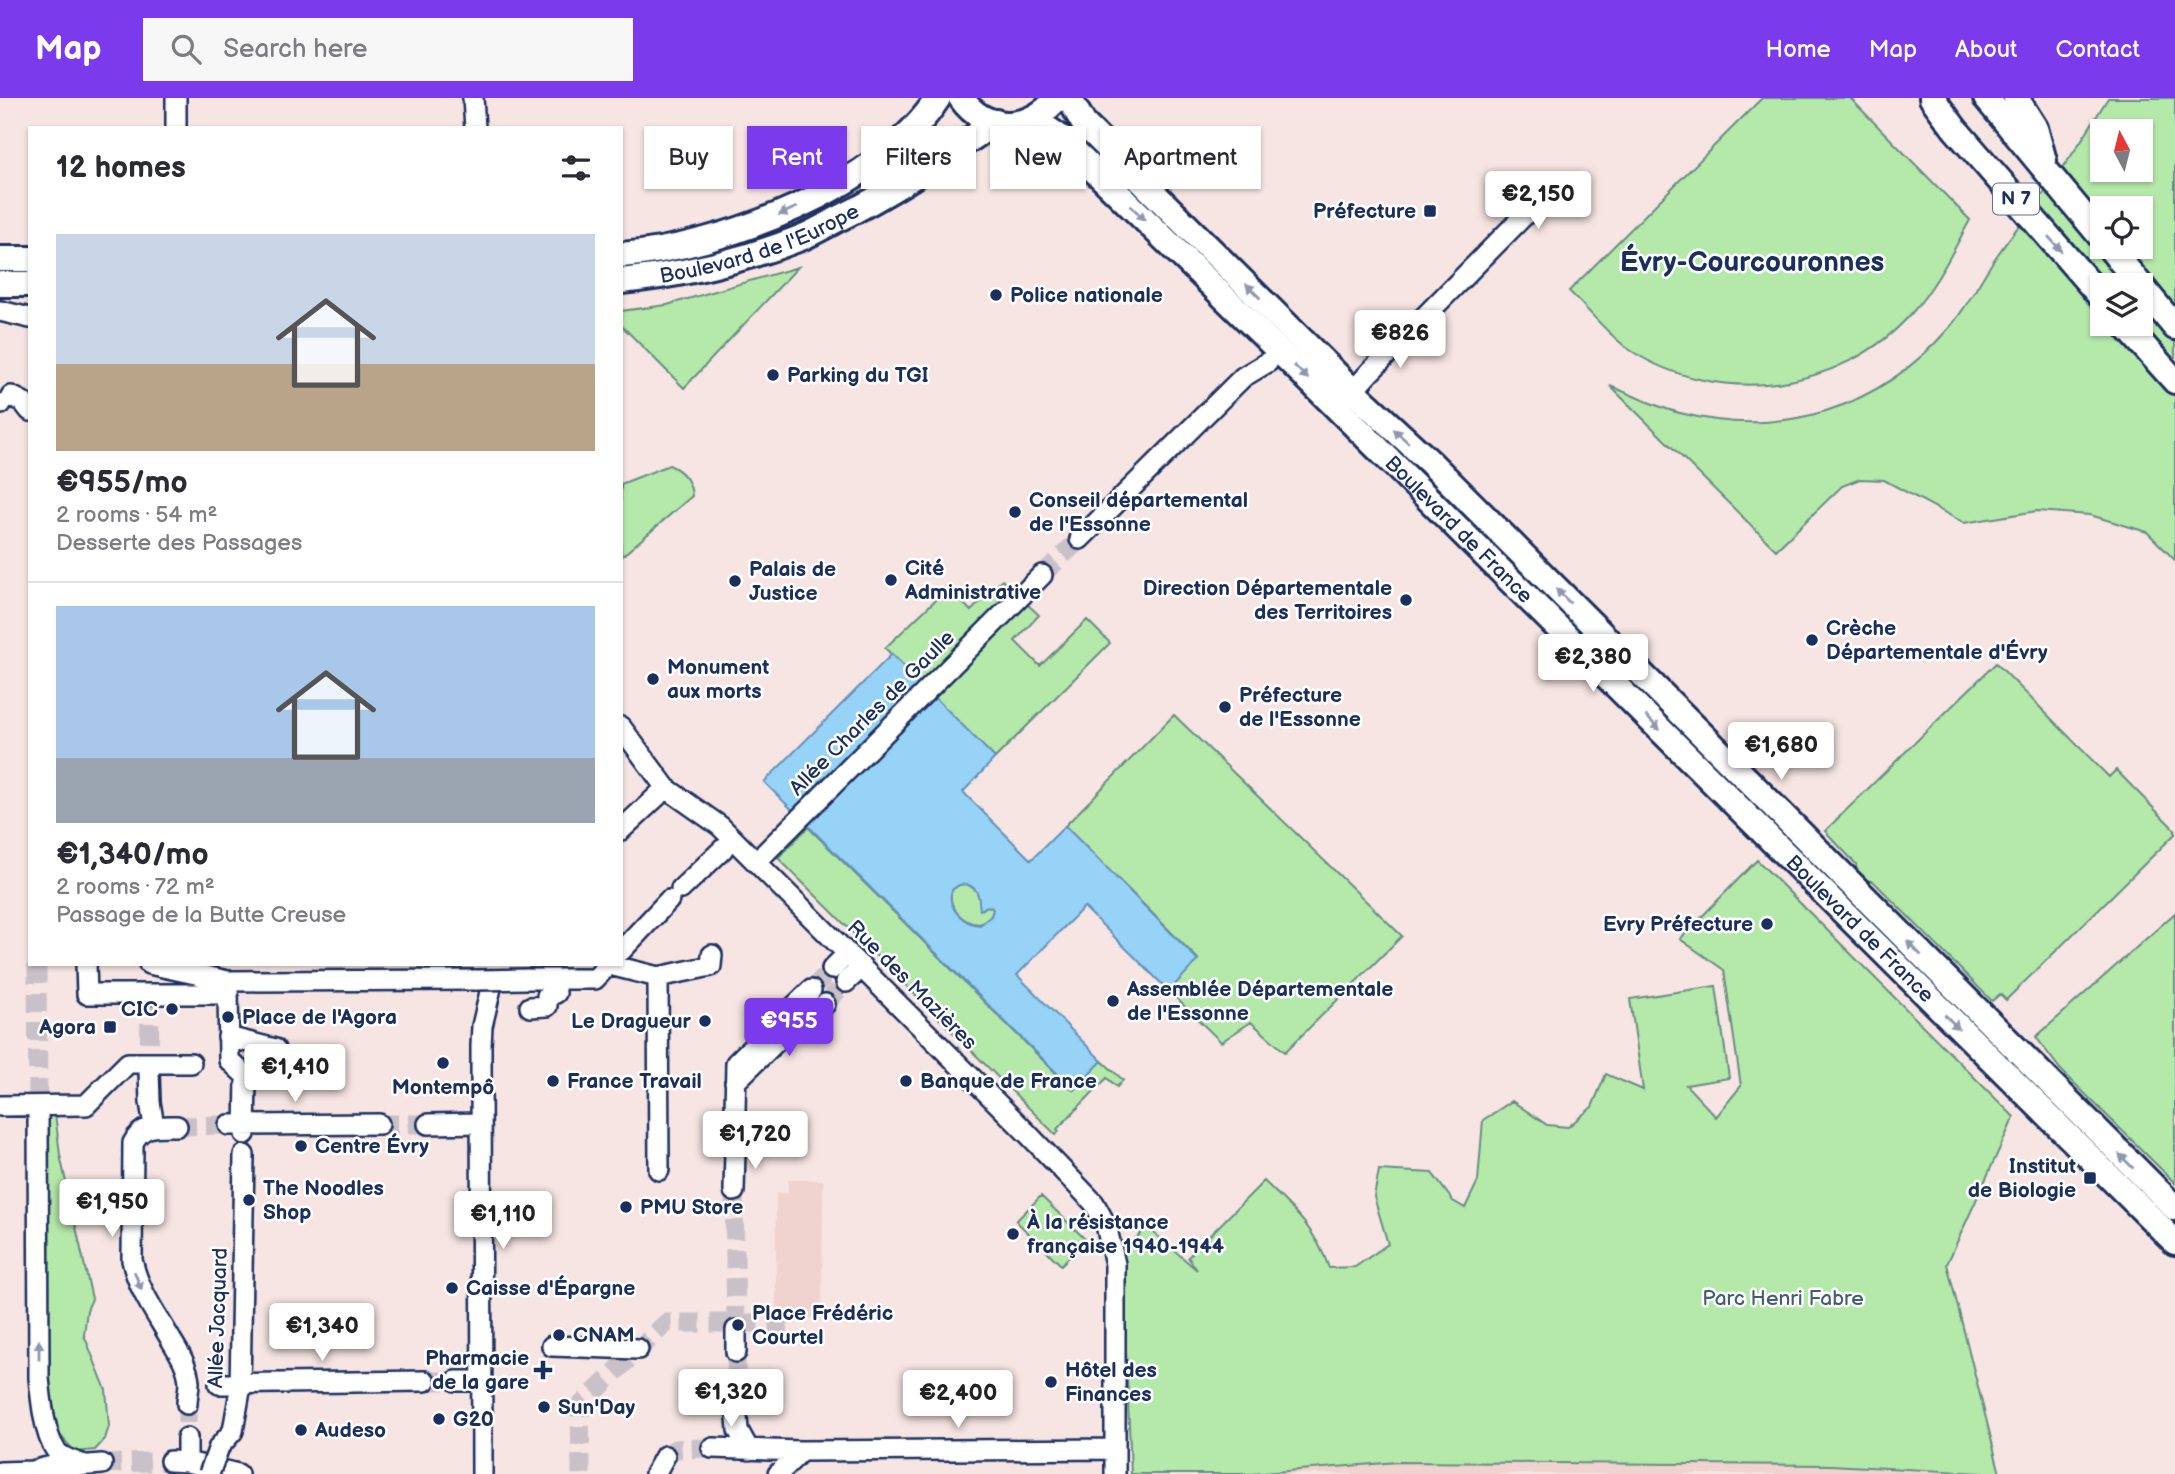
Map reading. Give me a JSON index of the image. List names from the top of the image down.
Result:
{
  "streets": {
    "main road": ["N 7", "Boulevard de l'Europe", "Boulevard de France"],
    "street": ["Allée Charles de Gaulle", "Rue des Mazières", "Allée Jacquard"]
  },
  "districts": ["Évry-Courcouronnes"],
  "parks": ["Parc Henri Fabre"],
  "places": {
    "transit": ["Préfecture", "Agora", "Institut de Biologie"],
    "other": [
      "Police nationale",
      "Parking du TGI",
      "Conseil départemental de l'Essonne",
      "Cité Administrative",
      "Palais de Justice",
      "Direction Départementale des Territoires",
      "Crèche Départementale d'Évry",
      "Monument aux morts",
      "Préfecture de l'Essonne",
      "Evry Préfecture",
      "Assemblée Départementale de l'Essonne",
      "CIC",
      "Place de l'Agora",
      "Le Dragueur",
      "Montempô",
      "France Travail",
      "Banque de France",
      "Centre Évry",
      "The Noodles Shop",
      "PMU Store",
      "À la résistance française 1940-1944",
      "Caisse d'Épargne",
      "Place Frédéric Courtel",
      "CNAM",
      "Hôtel des Finances",
      "Sun'Day",
      "G20",
      "Audeso"
    ],
    "health": ["Pharmacie de la gare"]
  },
  "north": "top",
  "page": {
    "header": "Map",
    "search": "Search here",
    "nav": [
      "Home",
      "Map",
      "About",
      "Contact"
    ],
    "chip": [
      "Buy",
      "Rent",
      "Filters",
      "New",
      "Apartment"
    ],
    "heading": "12 homes",
    "price": [
      "€2,150",
      "€826",
      "€2,380",
      "€1,680",
      "€955",
      "€1,410",
      "€1,720",
      "€1,950",
      "€1,110",
      "€1,340",
      "€1,320",
      "€2,400"
    ],
    "list": [
      {
        "name": "€955/mo",
        "note": "2 rooms · 54 m² · Desserte des Passages"
      },
      {
        "name": "€1,340/mo",
        "note": "2 rooms · 72 m² · Passage de la Butte Creuse"
      }
    ]
  }
}
